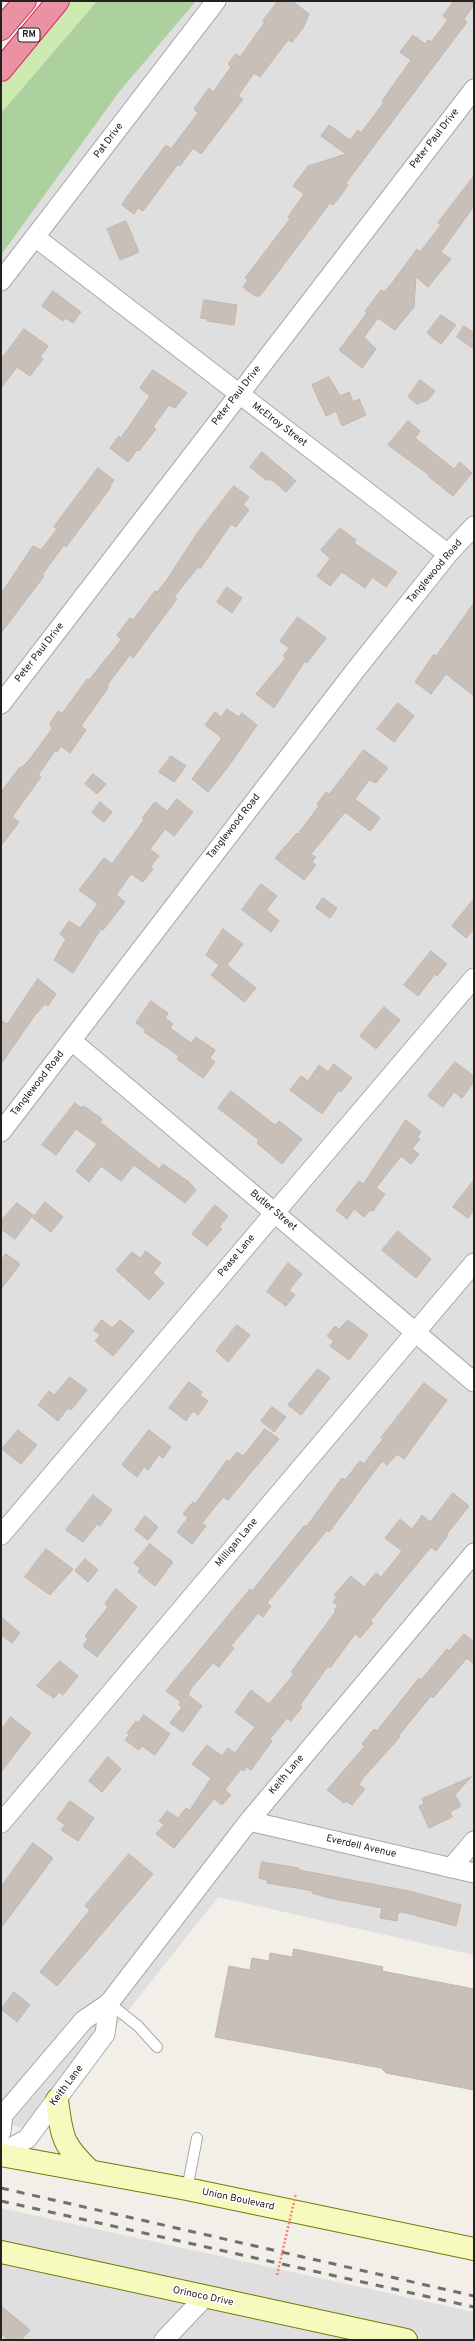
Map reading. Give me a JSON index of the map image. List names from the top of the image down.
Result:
{
  "streets": {
    "highway": ["RM"],
    "main road": ["Union Boulevard", "Orinoco Drive"],
    "street": [
      "Peter Paul Drive",
      "Pat Drive",
      "McElroy Street",
      "Tanglewood Road",
      "Butler Street",
      "Pease Lane",
      "Milligan Lane",
      "Keith Lane",
      "Everdell Avenue"
    ]
  },
  "crossings": [
    ["Peter Paul Drive", "McElroy Street"],
    ["Pat Drive", "McElroy Street"],
    ["McElroy Street", "Tanglewood Road"],
    ["Tanglewood Road", "Butler Street"],
    ["Butler Street", "Pease Lane"],
    ["Butler Street", "Milligan Lane"],
    ["Keith Lane", "Everdell Avenue"],
    ["Keith Lane", "Union Boulevard"]
  ]
}
